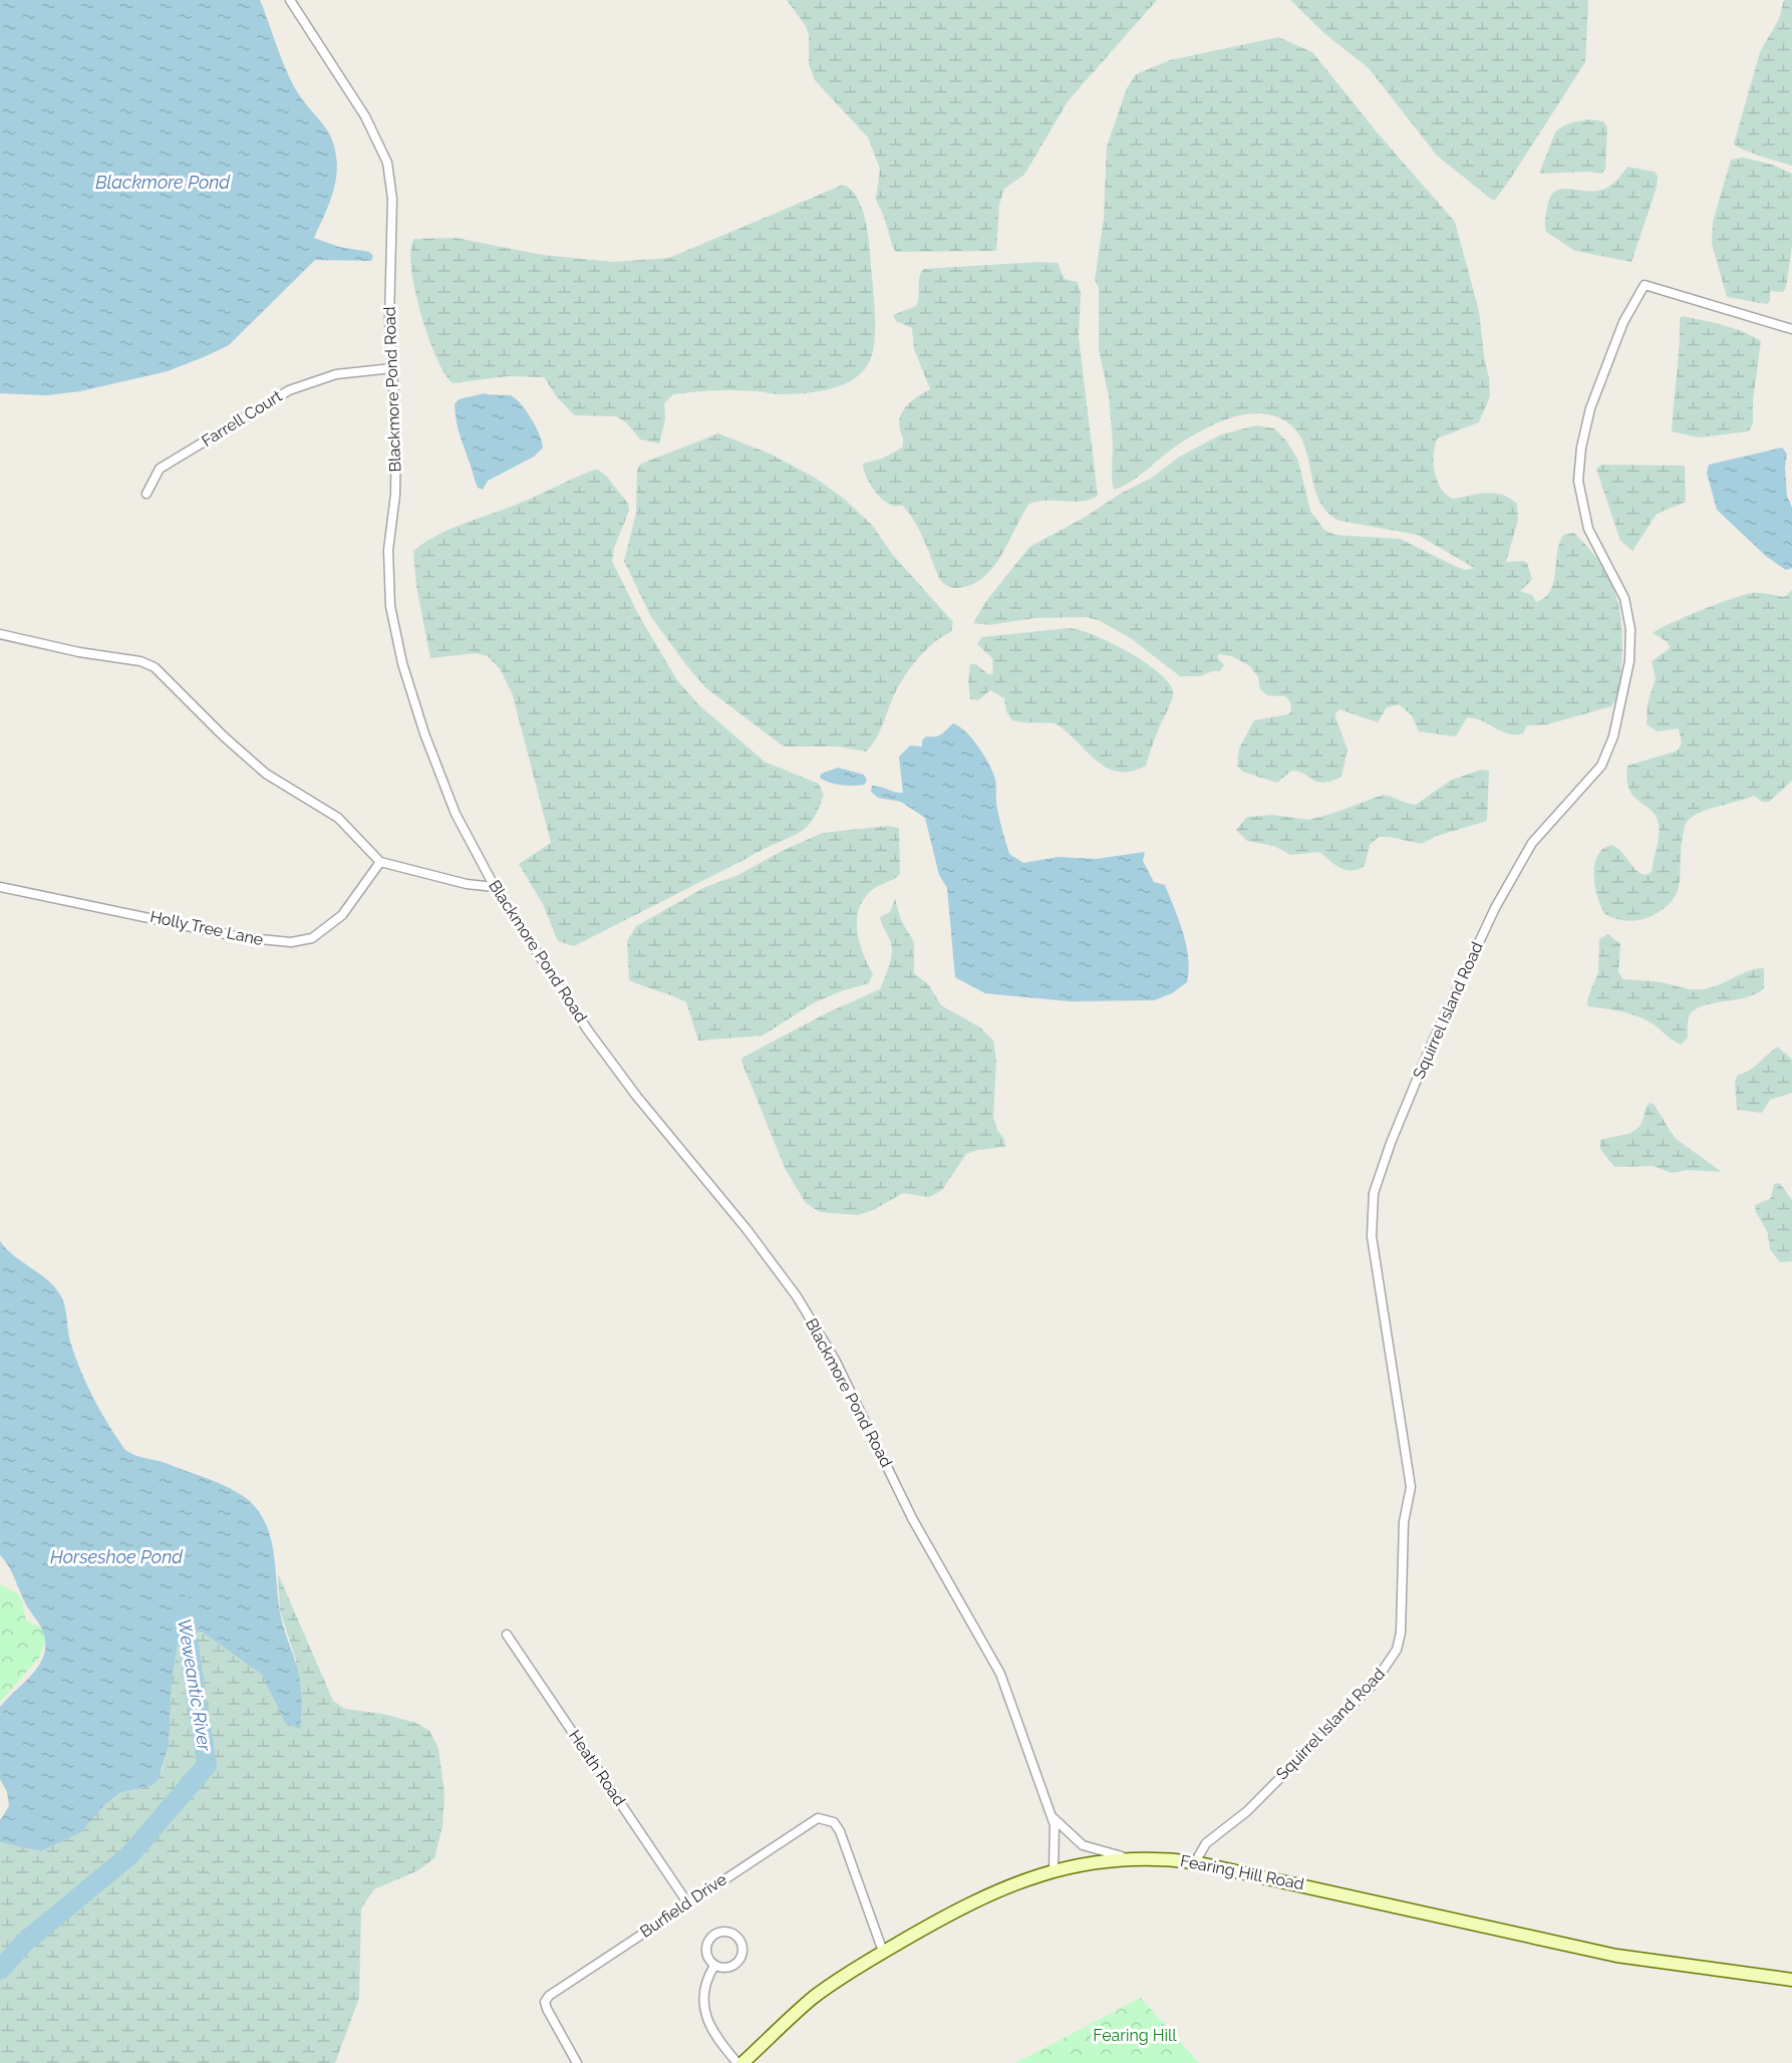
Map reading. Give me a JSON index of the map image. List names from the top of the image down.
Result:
{
  "streets": {
    "main road": ["Fearing Hill Road"],
    "street": [
      "Blackmore Pond Road",
      "Farrell Court",
      "Holly Tree Lane",
      "Squirrel Island Road",
      "Heath Road",
      "Burfield Drive"
    ]
  },
  "crossings": [
    ["Blackmore Pond Road", "Farrell Court"],
    ["Blackmore Pond Road", "Fearing Hill Road"],
    ["Squirrel Island Road", "Fearing Hill Road"],
    ["Heath Road", "Burfield Drive"],
    ["Fearing Hill Road", "Burfield Drive"]
  ],
  "water": ["Blackmore Pond", "Horseshoe Pond", "Weweantic River"],
  "parks": ["Fearing Hill"]
}
